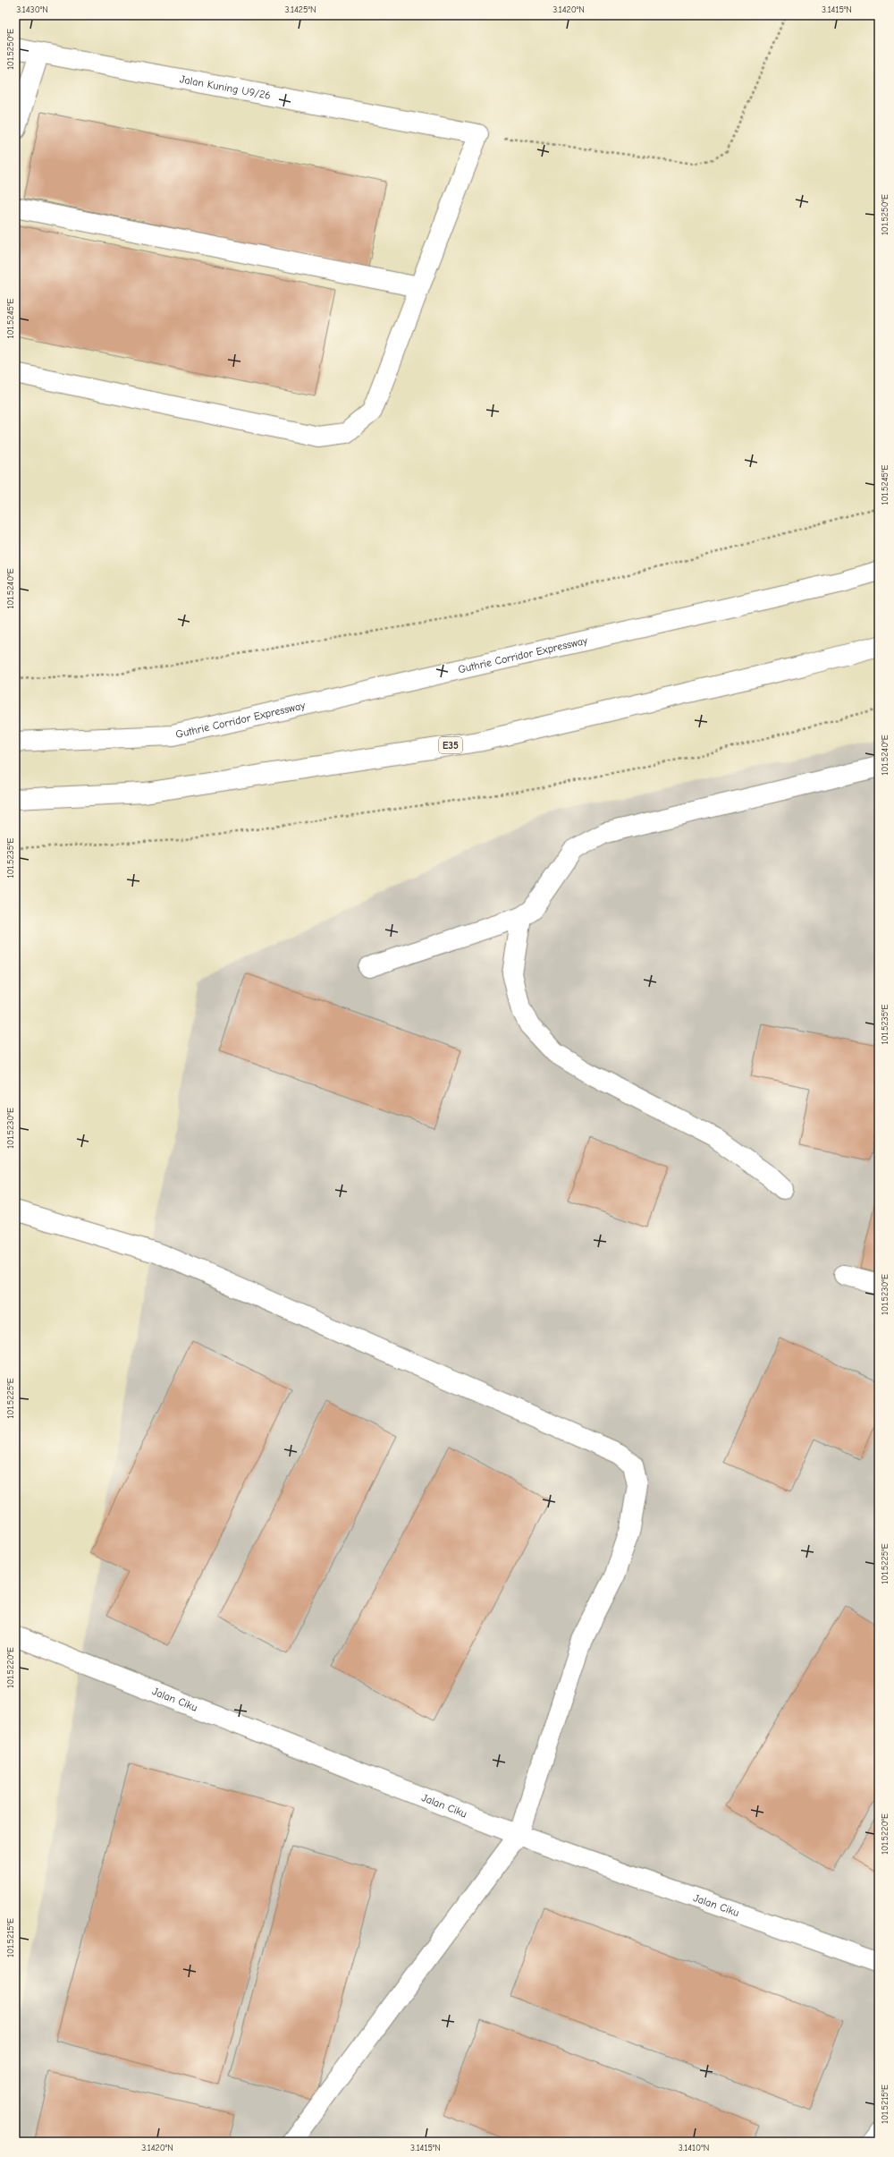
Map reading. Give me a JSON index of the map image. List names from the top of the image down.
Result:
{
  "streets": {
    "main road": [
      "Jalan Kuning U9/26",
      "Guthrie Corridor Expressway",
      "E35",
      "Jalan Ciku"
    ]
  },
  "coordinates": [
    "3.1430°N",
    "3.1425°N",
    "3.1420°N",
    "3.1415°N",
    "101.5250°E",
    "101.5245°E",
    "101.5240°E",
    "101.5235°E",
    "101.5230°E",
    "101.5225°E",
    "101.5220°E",
    "101.5215°E",
    "3.1410°N"
  ]
}
